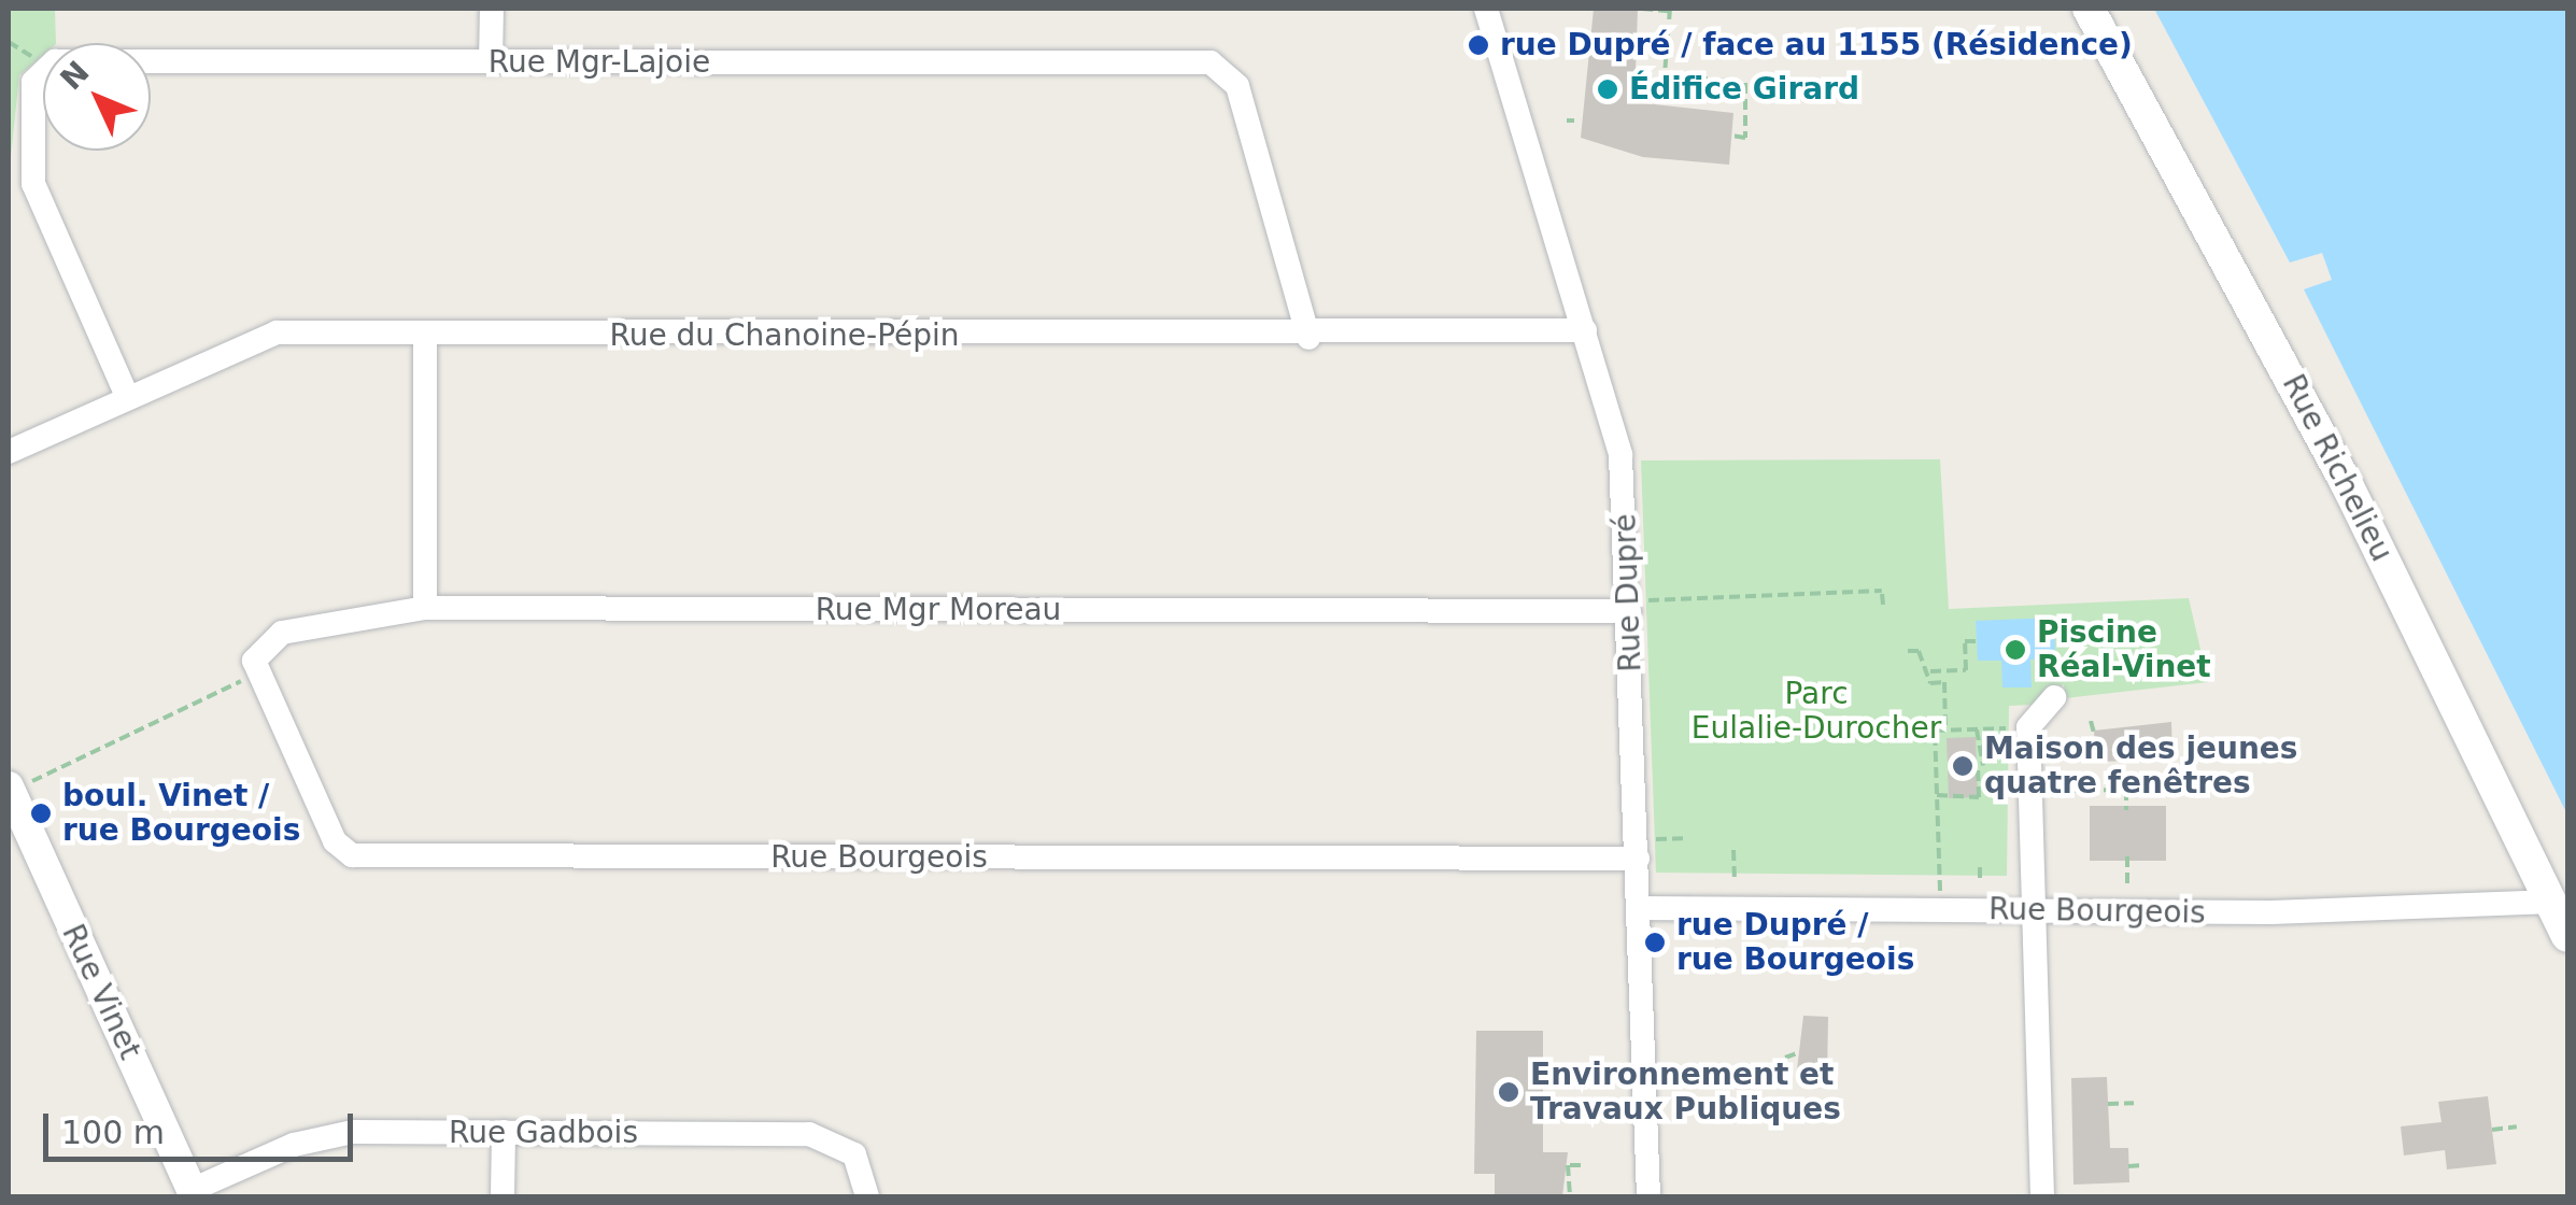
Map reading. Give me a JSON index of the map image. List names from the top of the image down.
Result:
{
  "streets": {
    "main road": ["Rue Richelieu"],
    "street": [
      "Rue Mgr-Lajoie",
      "Rue du Chanoine-Pépin",
      "Rue Dupré",
      "Rue Mgr Moreau",
      "Rue Bourgeois",
      "Rue Vinet",
      "Rue Gadbois"
    ]
  },
  "crossings": [
    ["Rue Mgr-Lajoie", "Rue du Chanoine-Pépin"],
    ["Rue du Chanoine-Pépin", "Rue Dupré"],
    ["Rue Richelieu", "Rue Bourgeois"],
    ["Rue Dupré", "Rue Mgr Moreau"],
    ["Rue Dupré", "Rue Bourgeois"],
    ["Rue Mgr Moreau", "Rue Bourgeois"],
    ["Rue Vinet", "Rue Gadbois"]
  ],
  "parks": ["Parc Eulalie-Durocher"],
  "places": [
    "rue Dupré / face au 1155 (Résidence)",
    "Édifice Girard",
    "Piscine Réal-Vinet",
    "Maison des jeunes quatre fenêtres",
    "boul. Vinet / rue Bourgeois",
    "rue Dupré / rue Bourgeois",
    "Environnement et Travaux Publiques"
  ],
  "scale_bar": "100 m",
  "north": "top left"
}
